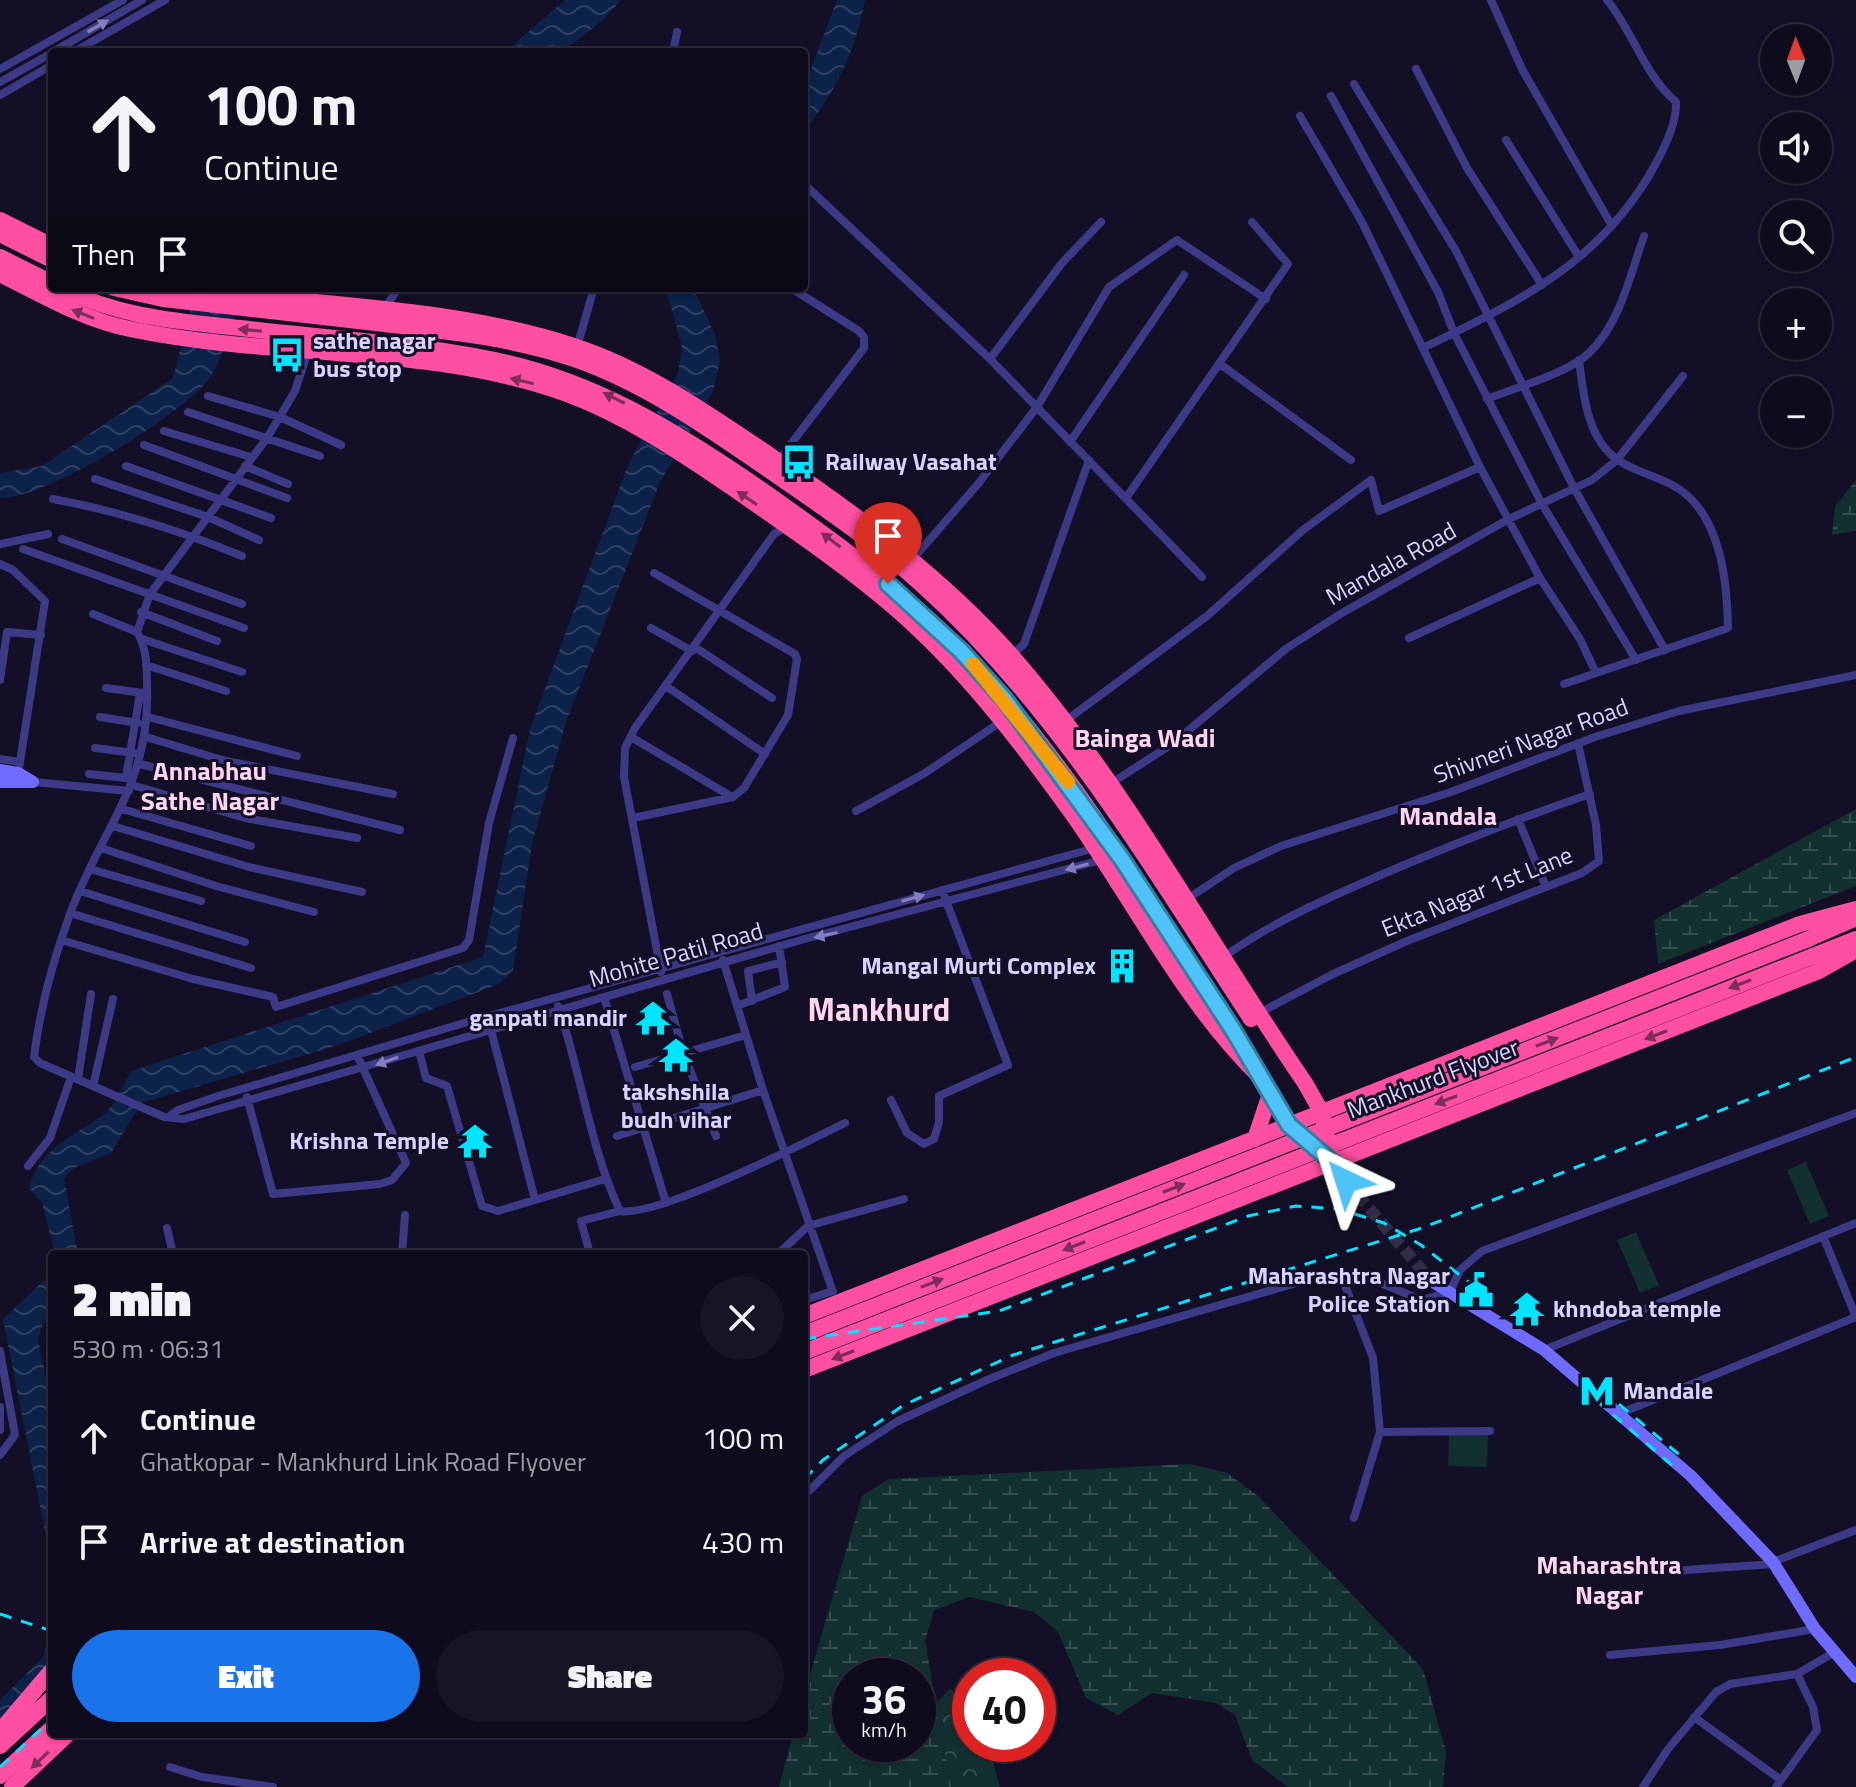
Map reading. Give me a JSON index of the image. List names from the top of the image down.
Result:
{
  "streets": {
    "highway": ["Mankhurd Flyover"],
    "street": [
      "Mandala Road",
      "Shivneri Nagar Road",
      "Ekta Nagar 1st Lane",
      "Mohite Patil Road"
    ]
  },
  "crossings": [
    ["Shivneri Nagar Road", "Ekta Nagar 1st Lane"]
  ],
  "districts": [
    "Bainga Wadi",
    "Annabhau Sathe Nagar",
    "Mandala",
    "Mankhurd",
    "Maharashtra Nagar"
  ],
  "places": {
    "bus stop": ["sathe nagar bus stop", "Railway Vasahat"],
    "building": ["Mangal Murti Complex"],
    "temple": [
      "ganpati mandir",
      "takshshila budh vihar",
      "Krishna Temple",
      "khndoba temple"
    ],
    "public building": ["Maharashtra Nagar Police Station"],
    "metro station": ["Mandale"]
  },
  "north": "top",
  "page": {
    "map_buttons": ["+", "−"],
    "turn": ["100 m", "Continue"],
    "then": "Then",
    "heading": ["2 min", "530 m · 06:31"],
    "list": [
      {
        "name": "Continue",
        "note": "Ghatkopar - Mankhurd Link Road Flyover",
        "value": "100 m"
      },
      {
        "name": "Arrive at destination",
        "value": "430 m"
      }
    ],
    "buttons": ["Exit", "Share"],
    "speed": "36 km/h",
    "limit": "40"
  }
}
